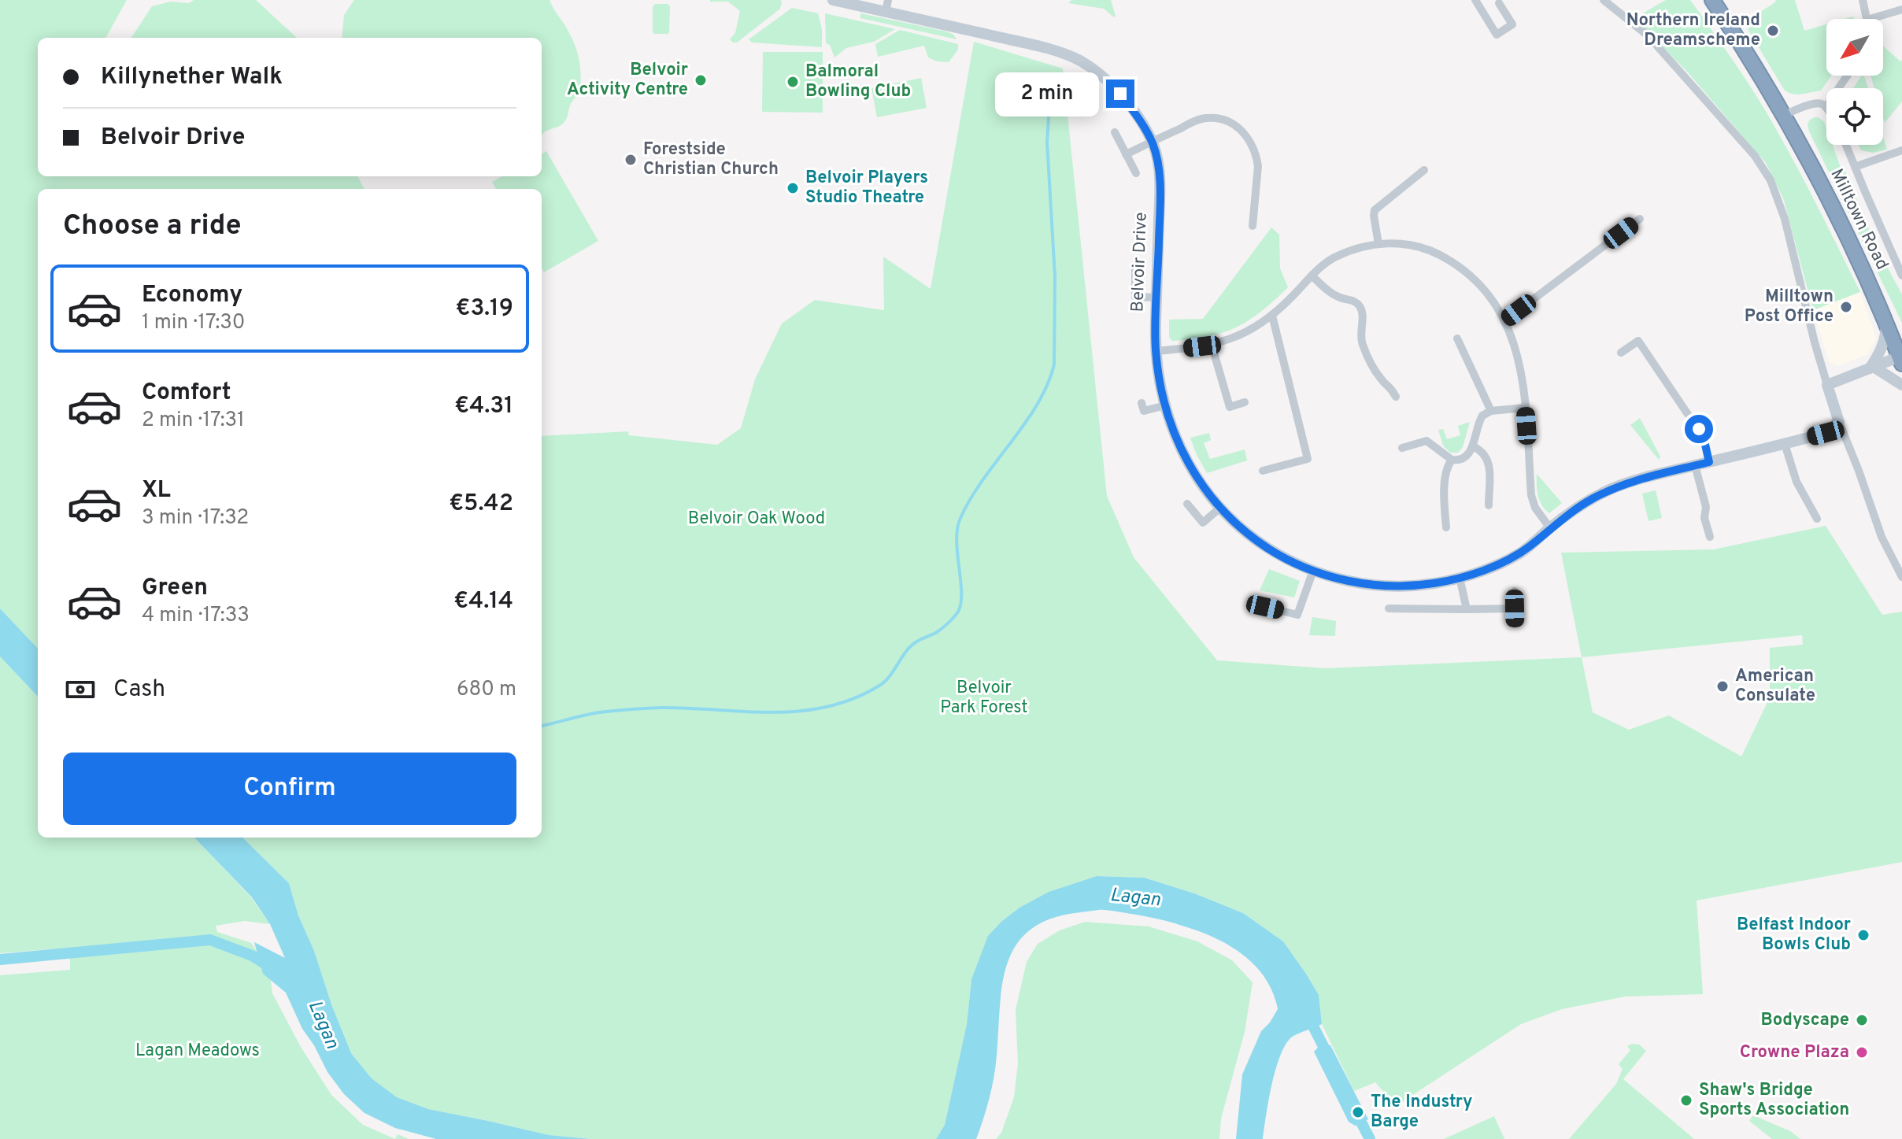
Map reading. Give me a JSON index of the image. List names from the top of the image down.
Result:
{
  "streets": {
    "highway": ["Milltown Road"],
    "street": ["Belvoir Drive"]
  },
  "water": ["Lagan"],
  "parks": ["Belvoir Oak Wood", "Belvoir Park Forest", "Lagan Meadows"],
  "places": [
    "Northern Ireland Dreamscheme",
    "Belvoir Activity Centre",
    "Balmoral Bowling Club",
    "Forestside Christian Church",
    "Belvoir Players Studio Theatre",
    "Milltown Post Office",
    "American Consulate",
    "Belfast Indoor Bowls Club",
    "Bodyscape",
    "Crowne Plaza",
    "Shaw's Bridge Sports Association",
    "The Industry Barge"
  ],
  "north": "bottom left",
  "page": {
    "banner": ["Killynether Walk", "Belvoir Drive"],
    "bubble": "2 min",
    "heading": "Choose a ride",
    "list": [
      {
        "name": "Economy",
        "note": "1 min · 17:30",
        "value": "€3.19"
      },
      {
        "name": "Comfort",
        "note": "2 min · 17:31",
        "value": "€4.31"
      },
      {
        "name": "XL",
        "note": "3 min · 17:32",
        "value": "€5.42"
      },
      {
        "name": "Green",
        "note": "4 min · 17:33",
        "value": "€4.14"
      }
    ],
    "pay": ["Cash", "680 m"],
    "buttons": "Confirm"
  }
}
